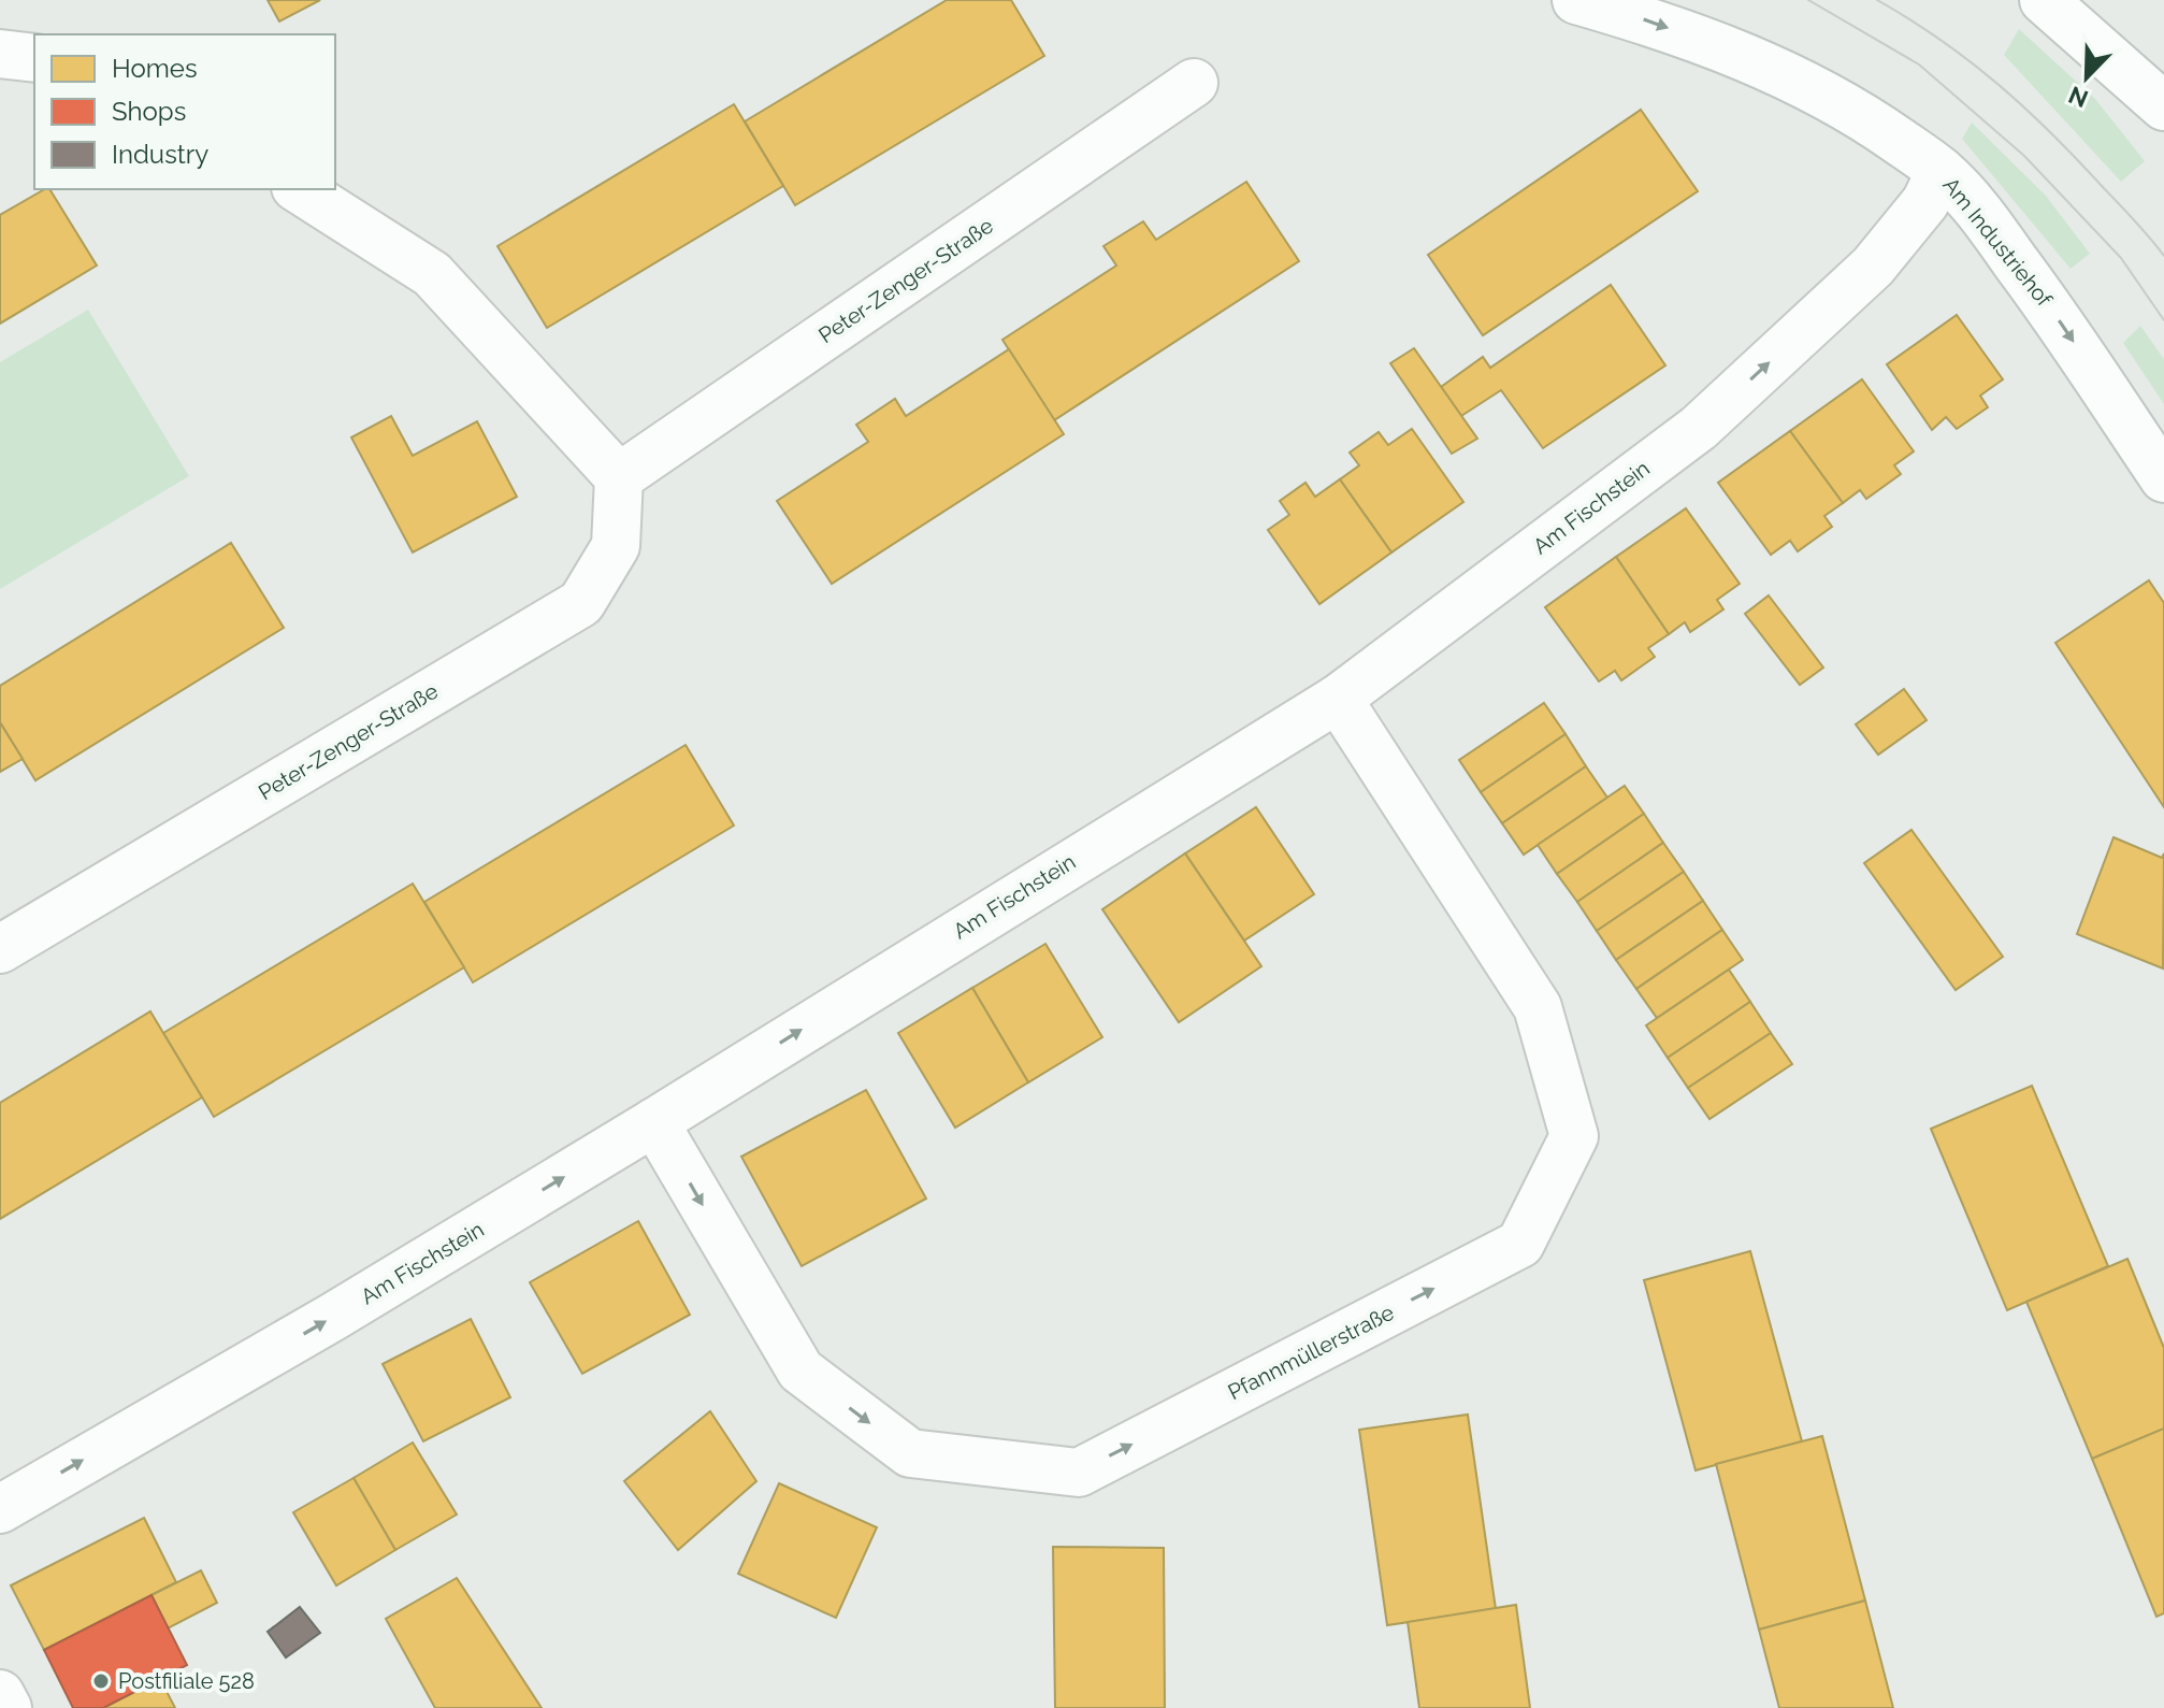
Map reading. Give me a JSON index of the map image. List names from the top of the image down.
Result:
{
  "streets": {
    "street": [
      "Am Industriehof",
      "Peter-Zenger-Straße",
      "Am Fischstein",
      "Pfannmüllerstraße"
    ]
  },
  "crossings": [
    ["Am Industriehof", "Am Fischstein"],
    ["Am Fischstein", "Pfannmüllerstraße"]
  ],
  "one_way": ["Am Industriehof", "Am Fischstein"],
  "places": ["Postfiliale 528"],
  "legend": ["Homes", "Shops", "Industry"],
  "north": "bottom left"
}
